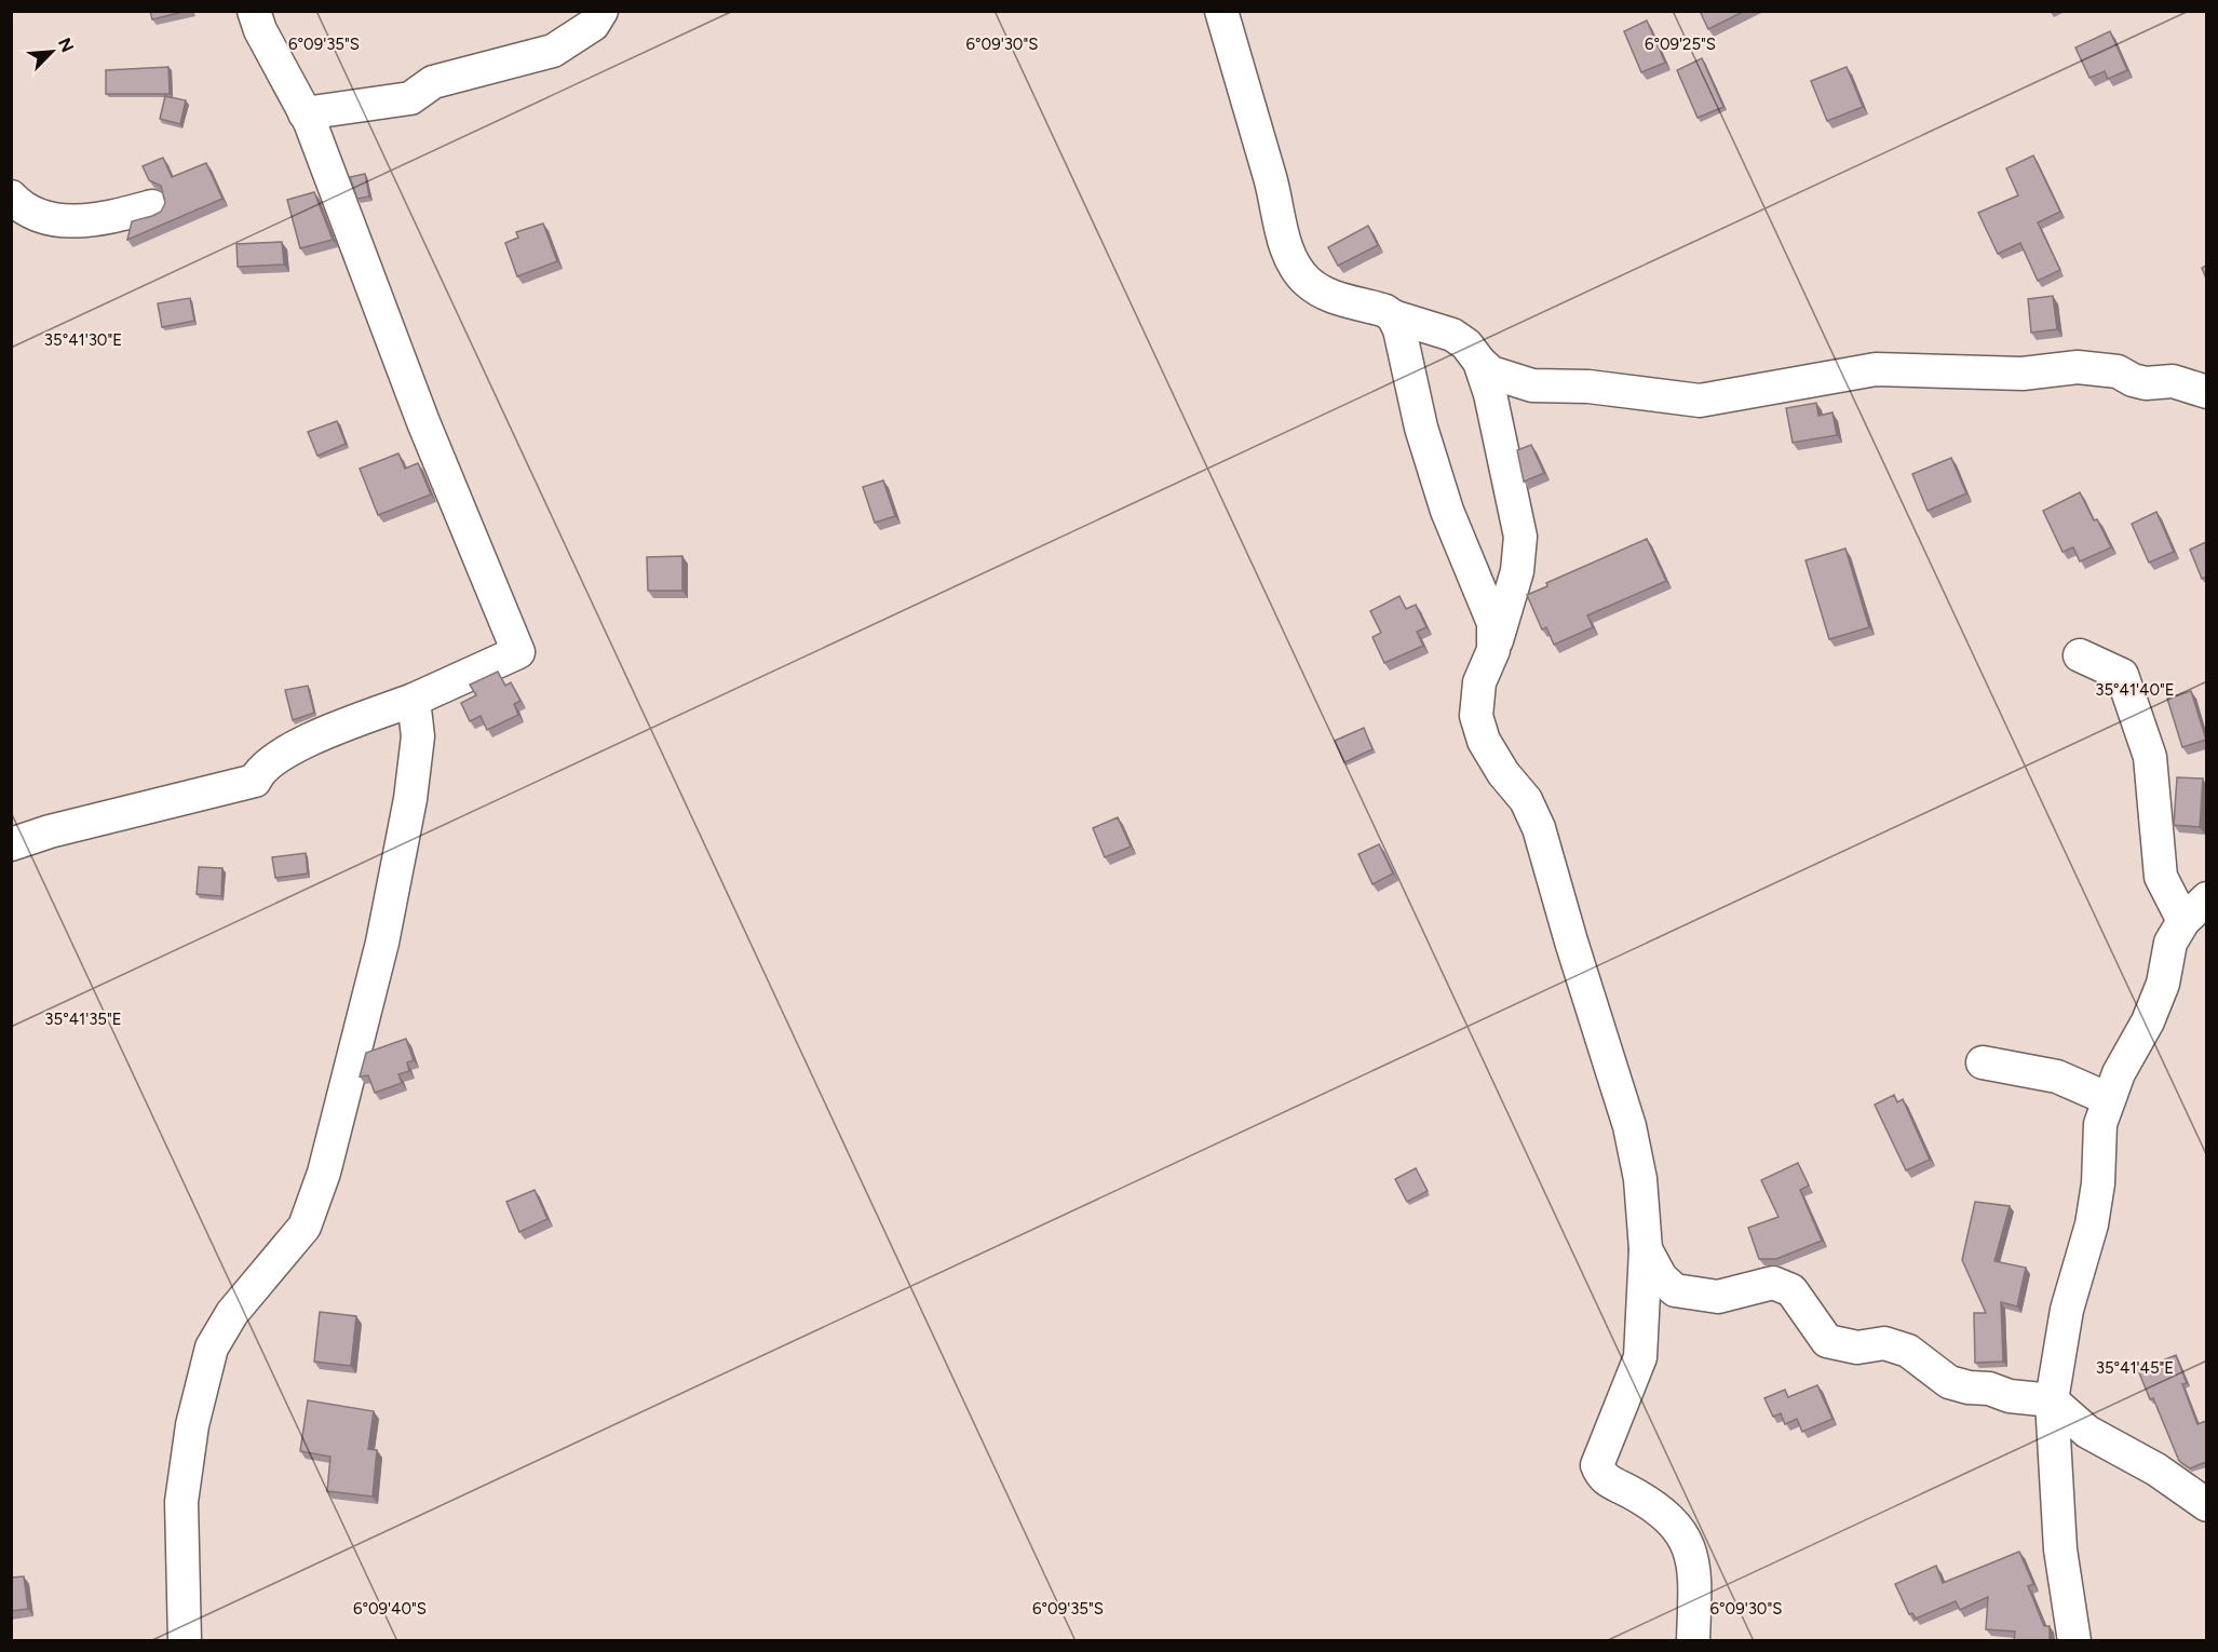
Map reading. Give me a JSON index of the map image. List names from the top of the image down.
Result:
{
  "north": "top right",
  "coordinates": [
    "6°09'35\"S",
    "6°09'30\"S",
    "6°09'25\"S",
    "35°41'30\"E",
    "35°41'40\"E",
    "35°41'35\"E",
    "35°41'45\"E",
    "6°09'40\"S"
  ]
}
